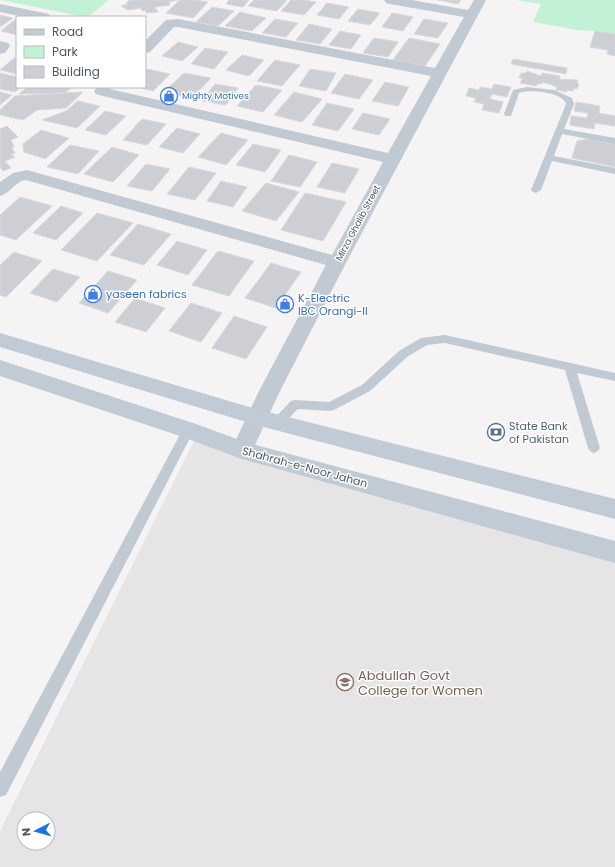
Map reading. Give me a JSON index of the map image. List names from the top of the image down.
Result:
{
  "streets": {
    "main road": ["Shahrah-e-Noor Jahan"],
    "street": ["Mirza Ghalib Street"]
  },
  "crossings": [
    ["Mirza Ghalib Street", "Shahrah-e-Noor Jahan"]
  ],
  "places": {
    "shop": ["Mighty Motives", "yaseen fabrics", "K-Electric IBC Orangi-II"],
    "bank": ["State Bank of Pakistan"],
    "school or university": ["Abdullah Govt College for Women"]
  },
  "legend": ["Road", "Park", "Building"],
  "north": "left"
}
